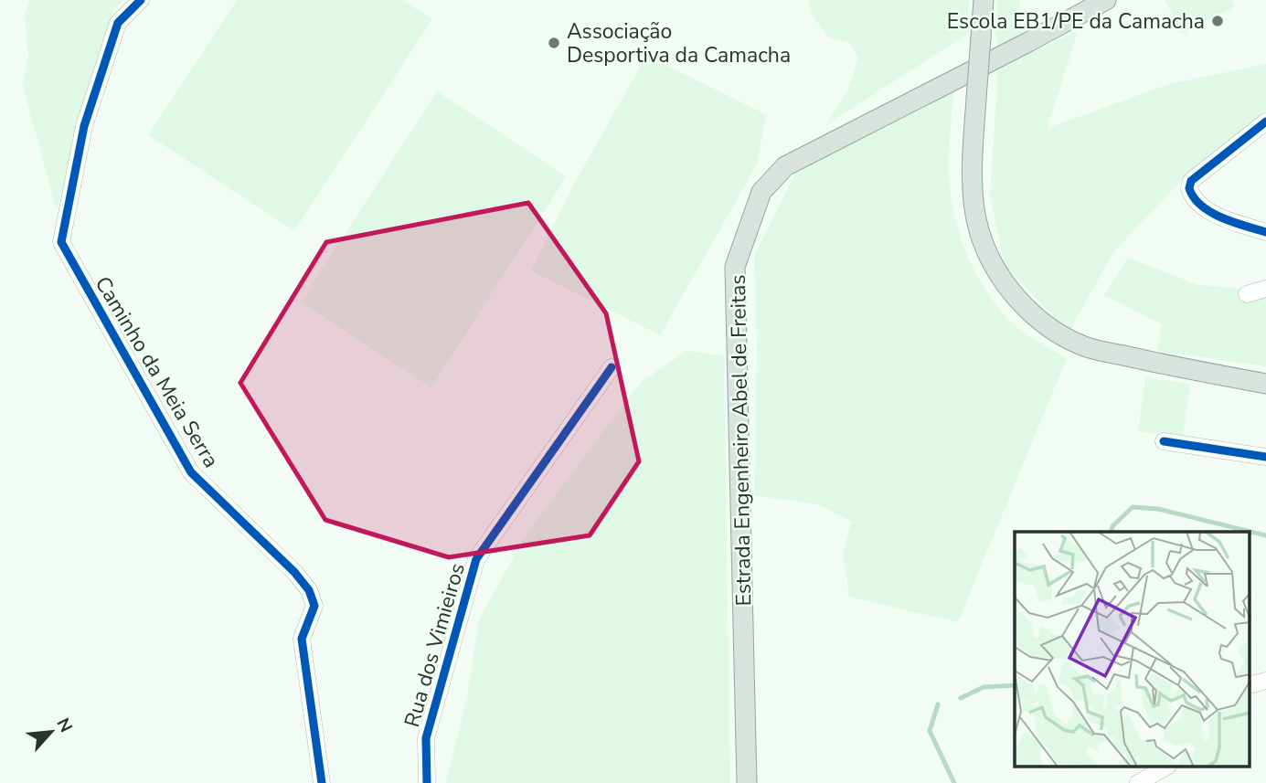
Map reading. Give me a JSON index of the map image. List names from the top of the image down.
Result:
{
  "streets": {
    "main road": ["Estrada Engenheiro Abel de Freitas"],
    "street": ["Caminho da Meia Serra", "Rua dos Vimieiros"]
  },
  "places": ["Escola EB1/PE da Camacha", "Associação Desportiva da Camacha"],
  "north": "top right"
}
